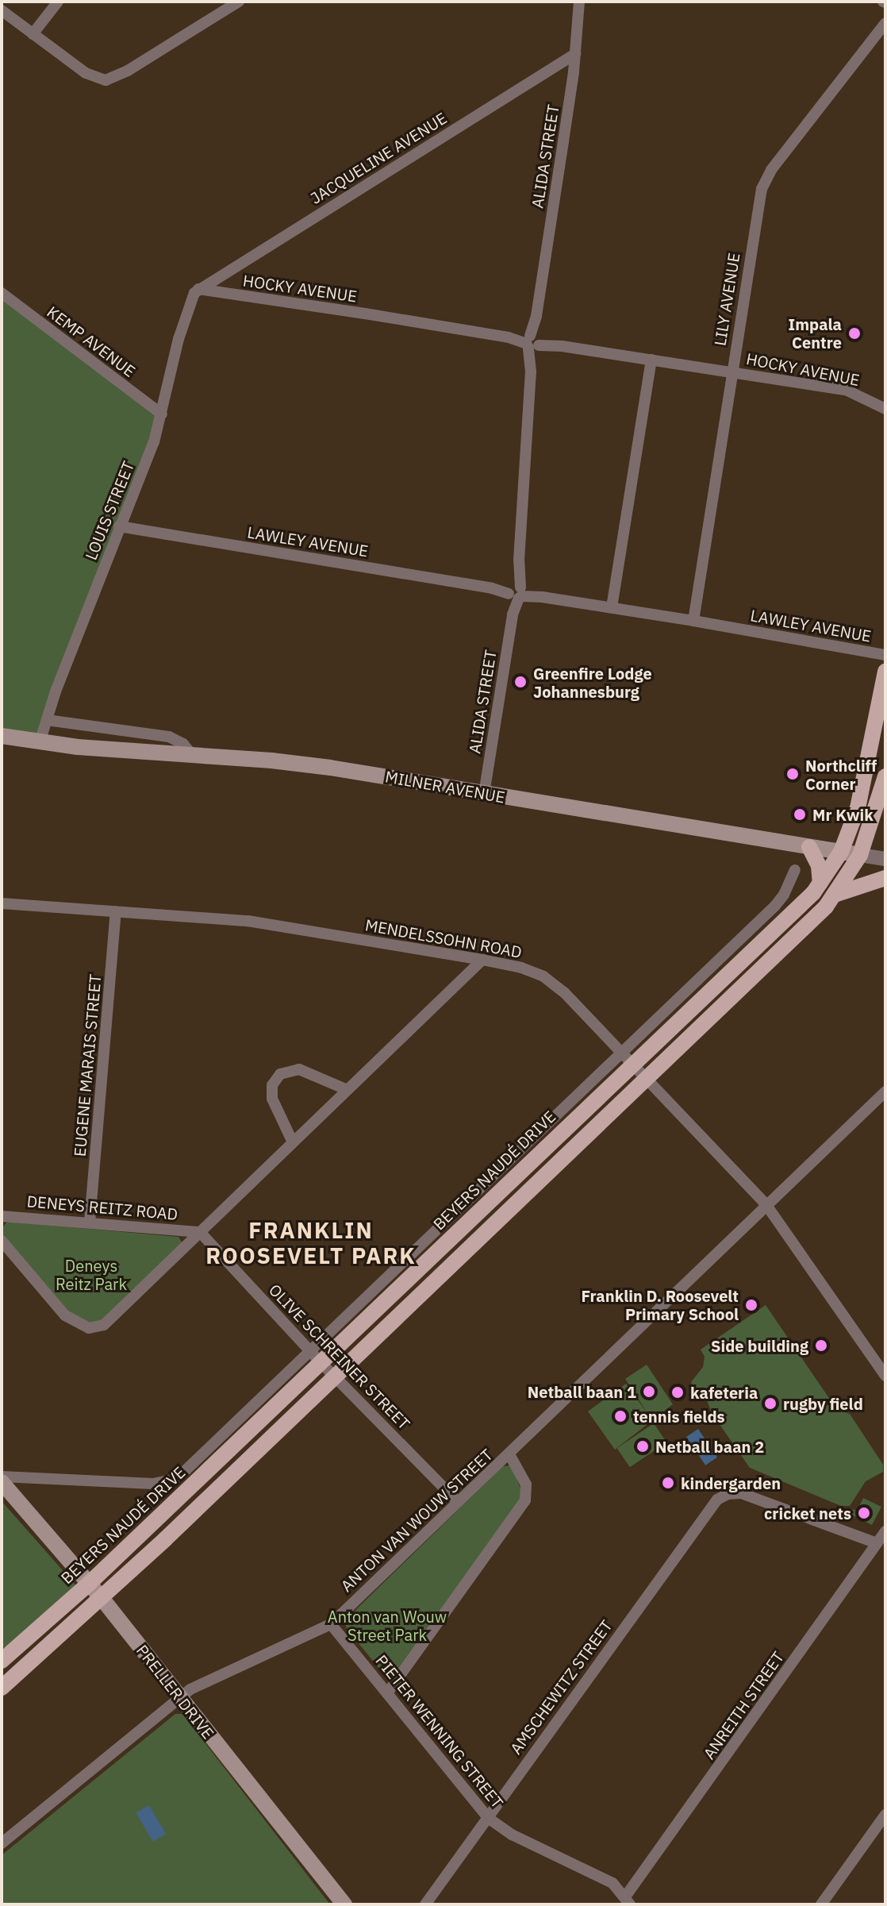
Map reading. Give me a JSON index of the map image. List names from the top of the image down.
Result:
{
  "streets": {
    "main road": ["MILNER AVENUE", "BEYERS NAUDÉ DRIVE", "PRELLER DRIVE"],
    "street": [
      "ALIDA STREET",
      "JACQUELINE AVENUE",
      "HOCKY AVENUE",
      "LILY AVENUE",
      "KEMP AVENUE",
      "LOUIS STREET",
      "LAWLEY AVENUE",
      "MENDELSSOHN ROAD",
      "EUGENE MARAIS STREET",
      "DENEYS REITZ ROAD",
      "OLIVE SCHREINER STREET",
      "ANTON VAN WOUW STREET",
      "AMSCHEWITZ STREET",
      "ANREITH STREET",
      "PIETER WENNING STREET"
    ]
  },
  "crossings": [
    ["ALIDA STREET", "JACQUELINE AVENUE"],
    ["ALIDA STREET", "HOCKY AVENUE"],
    ["ALIDA STREET", "LAWLEY AVENUE"],
    ["ALIDA STREET", "MILNER AVENUE"],
    ["JACQUELINE AVENUE", "HOCKY AVENUE"],
    ["JACQUELINE AVENUE", "LOUIS STREET"],
    ["HOCKY AVENUE", "LILY AVENUE"],
    ["HOCKY AVENUE", "LOUIS STREET"],
    ["LILY AVENUE", "LAWLEY AVENUE"],
    ["KEMP AVENUE", "LOUIS STREET"],
    ["LOUIS STREET", "LAWLEY AVENUE"],
    ["LOUIS STREET", "MILNER AVENUE"],
    ["MILNER AVENUE", "BEYERS NAUDÉ DRIVE"],
    ["MENDELSSOHN ROAD", "EUGENE MARAIS STREET"],
    ["MENDELSSOHN ROAD", "BEYERS NAUDÉ DRIVE"],
    ["MENDELSSOHN ROAD", "DENEYS REITZ ROAD"],
    ["MENDELSSOHN ROAD", "ANTON VAN WOUW STREET"],
    ["EUGENE MARAIS STREET", "DENEYS REITZ ROAD"],
    ["BEYERS NAUDÉ DRIVE", "OLIVE SCHREINER STREET"],
    ["BEYERS NAUDÉ DRIVE", "PRELLER DRIVE"],
    ["DENEYS REITZ ROAD", "OLIVE SCHREINER STREET"],
    ["OLIVE SCHREINER STREET", "ANTON VAN WOUW STREET"],
    ["ANTON VAN WOUW STREET", "PRELLER DRIVE"],
    ["ANTON VAN WOUW STREET", "PIETER WENNING STREET"],
    ["AMSCHEWITZ STREET", "ANREITH STREET"],
    ["AMSCHEWITZ STREET", "PIETER WENNING STREET"],
    ["ANREITH STREET", "PIETER WENNING STREET"]
  ],
  "districts": ["FRANKLIN ROOSEVELT PARK"],
  "parks": ["Deneys Reitz Park", "Anton van Wouw Street Park"],
  "places": [
    "Impala Centre",
    "Greenfire Lodge Johannesburg",
    "Northcliff Corner",
    "Mr Kwik",
    "Franklin D. Roosevelt Primary School",
    "Side building",
    "Netball baan 1",
    "kafeteria",
    "rugby field",
    "tennis fields",
    "Netball baan 2",
    "kindergarden",
    "cricket nets"
  ]
}
